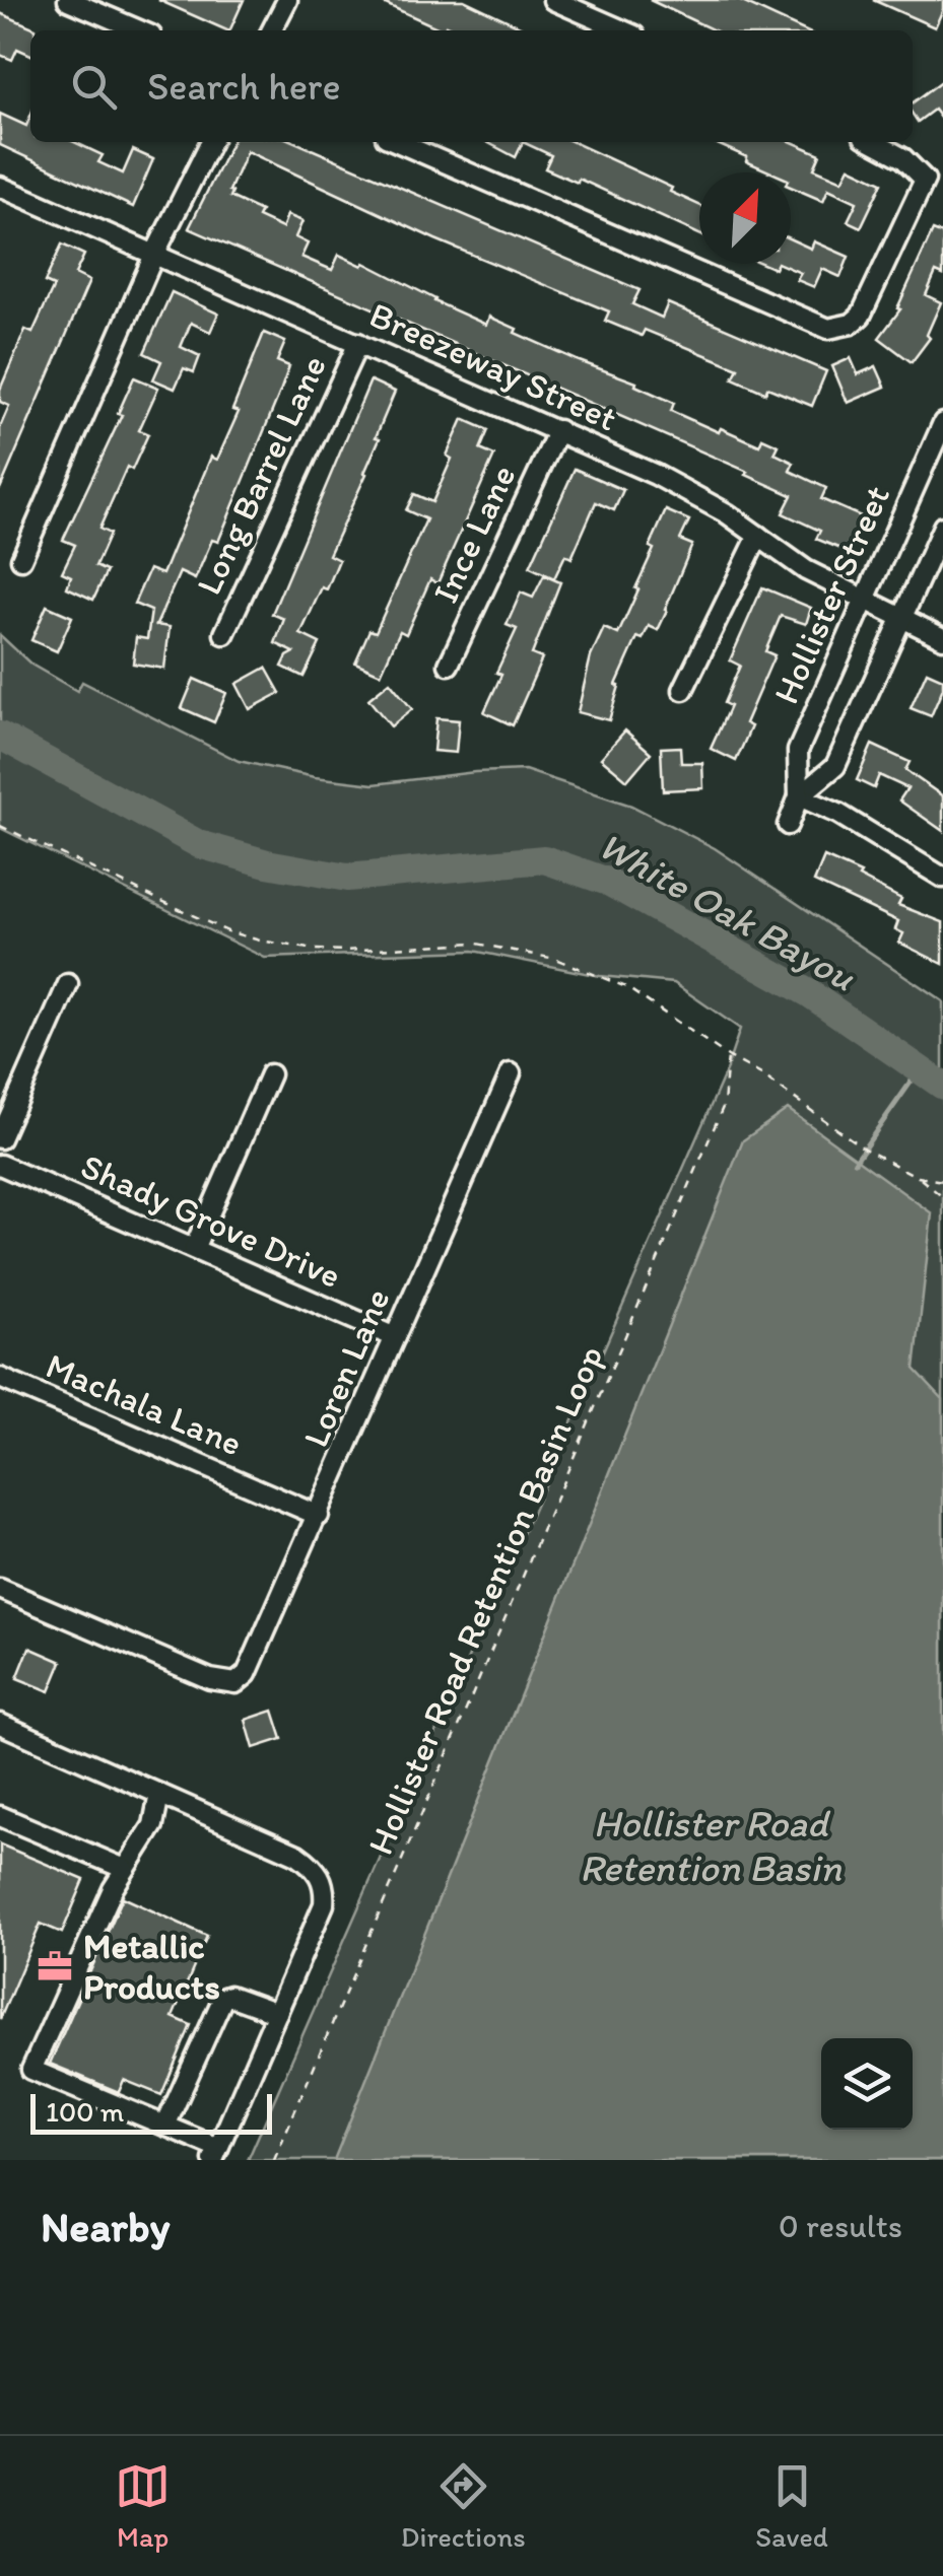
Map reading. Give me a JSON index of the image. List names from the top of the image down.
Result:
{
  "streets": {
    "street": [
      "Breezeway Street",
      "Long Barrel Lane",
      "Ince Lane",
      "Hollister Street",
      "Shady Grove Drive",
      "Loren Lane",
      "Machala Lane"
    ],
    "path": ["Hollister Road Retention Basin Loop"]
  },
  "crossings": [
    ["Breezeway Street", "Long Barrel Lane"],
    ["Breezeway Street", "Ince Lane"],
    ["Breezeway Street", "Hollister Street"],
    ["Shady Grove Drive", "Loren Lane"],
    ["Loren Lane", "Machala Lane"]
  ],
  "water": ["White Oak Bayou", "Hollister Road Retention Basin"],
  "places": {
    "office": ["Metallic Products"]
  },
  "scale_bar": "100 m",
  "north": "top right",
  "page": {
    "search": "Search here",
    "scale": "100 m",
    "heading": ["Nearby", "0 results"],
    "nav": ["Map", "Directions", "Saved"]
  }
}
